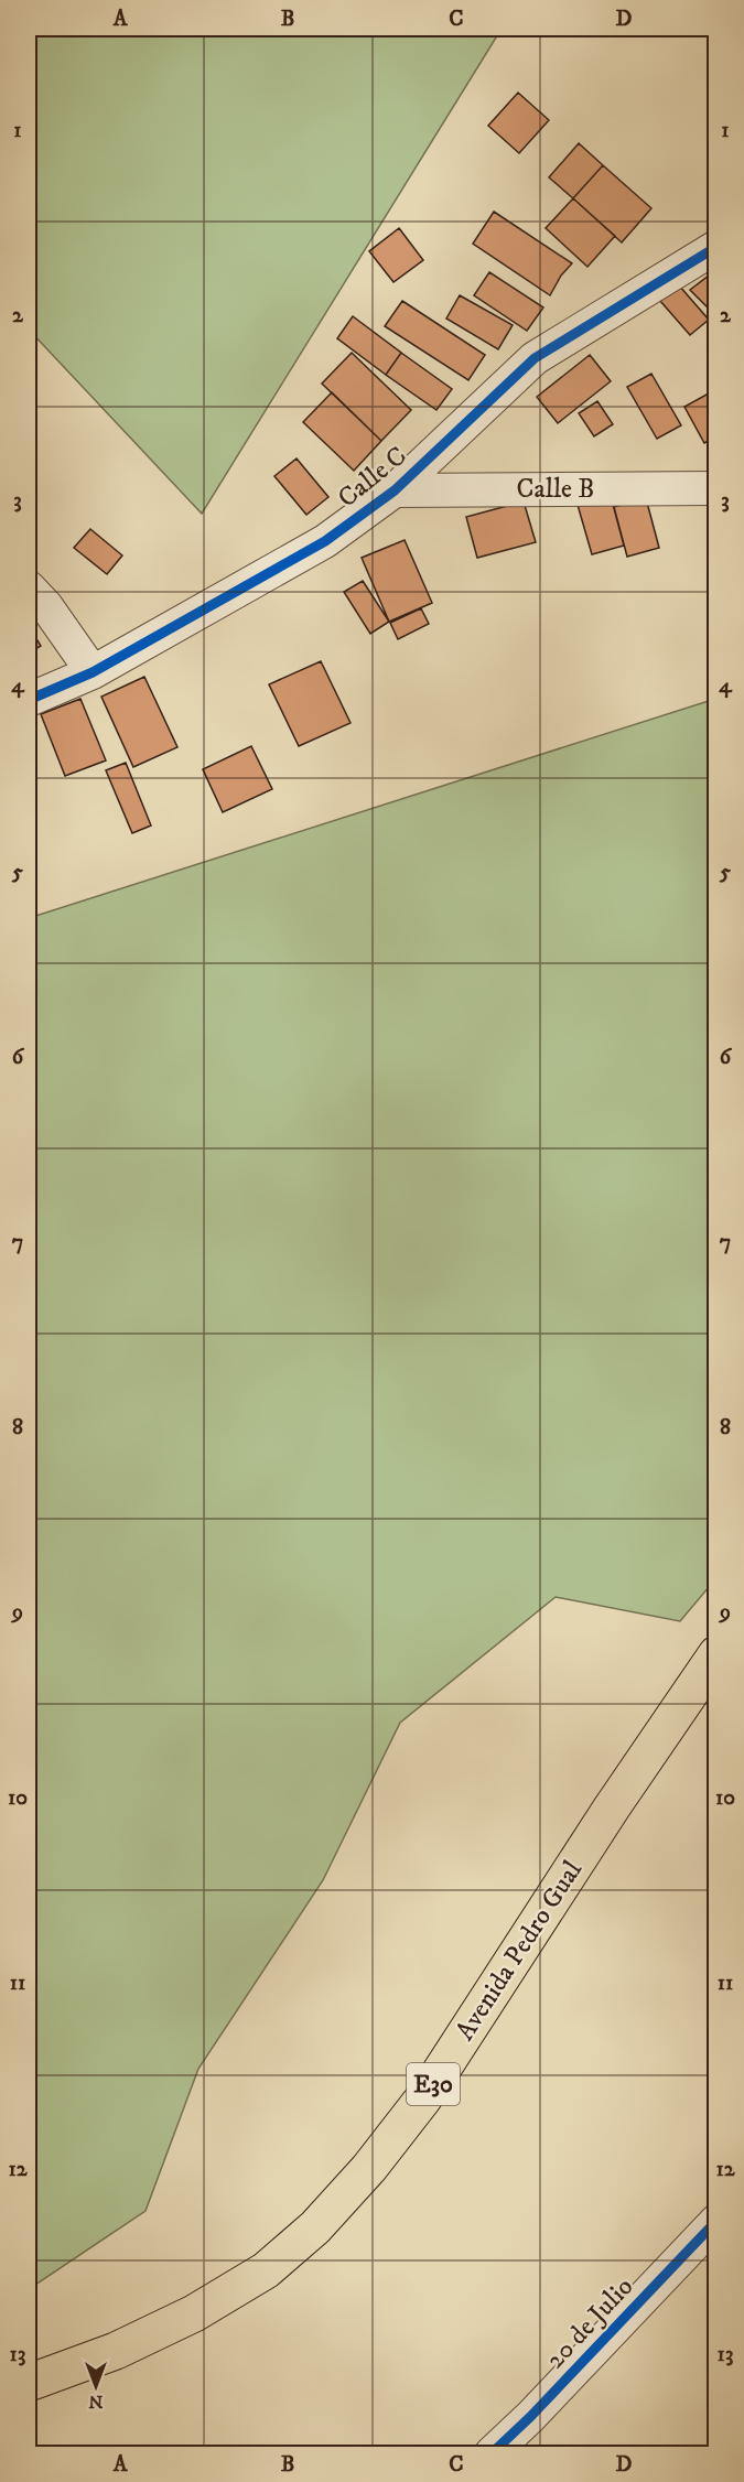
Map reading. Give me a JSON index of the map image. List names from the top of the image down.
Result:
{
  "streets": {
    "highway": ["Avenida Pedro Gual", "E30"],
    "street": ["Calle C", "Calle B", "20 de Julio"]
  },
  "crossings": [
    ["Calle C", "Calle B"]
  ],
  "north": "bottom",
  "grid": {
    "columns": [
      "A",
      "B",
      "C",
      "D"
    ],
    "rows": [
      "1",
      "2",
      "3",
      "4",
      "5",
      "6",
      "7",
      "8",
      "9",
      "10",
      "11",
      "12",
      "13"
    ]
  }
}
